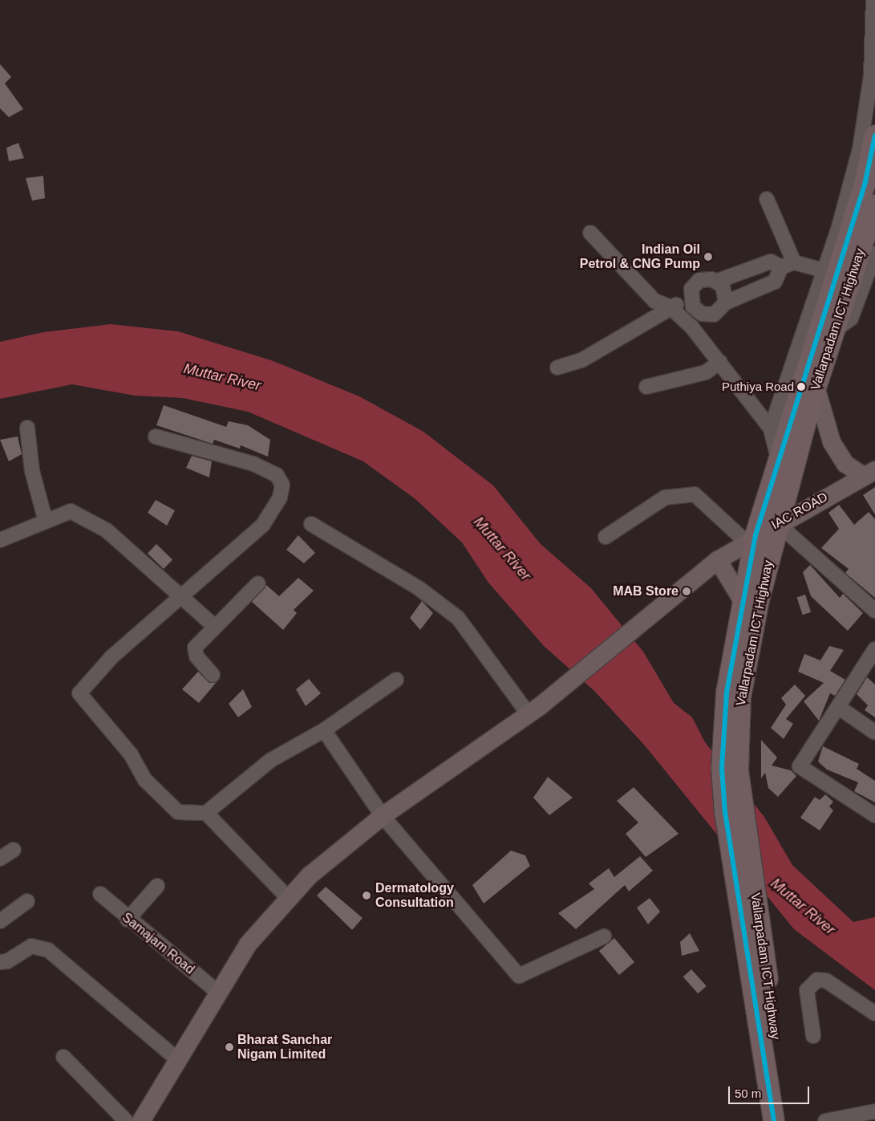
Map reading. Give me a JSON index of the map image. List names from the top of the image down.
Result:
{
  "streets": {
    "highway": ["Vallarpadam ICT Highway"],
    "main road": ["IAC ROAD"],
    "street": ["Samajam Road"]
  },
  "crossings": [
    ["Vallarpadam ICT Highway", "IAC ROAD"],
    ["IAC ROAD", "Samajam Road"]
  ],
  "water": ["Muttar River"],
  "places": [
    "Indian Oil Petrol & CNG Pump",
    "Puthiya Road",
    "MAB Store",
    "Dermatology Consultation",
    "Bharat Sanchar Nigam Limited"
  ],
  "scale_bar": "50 m"
}
